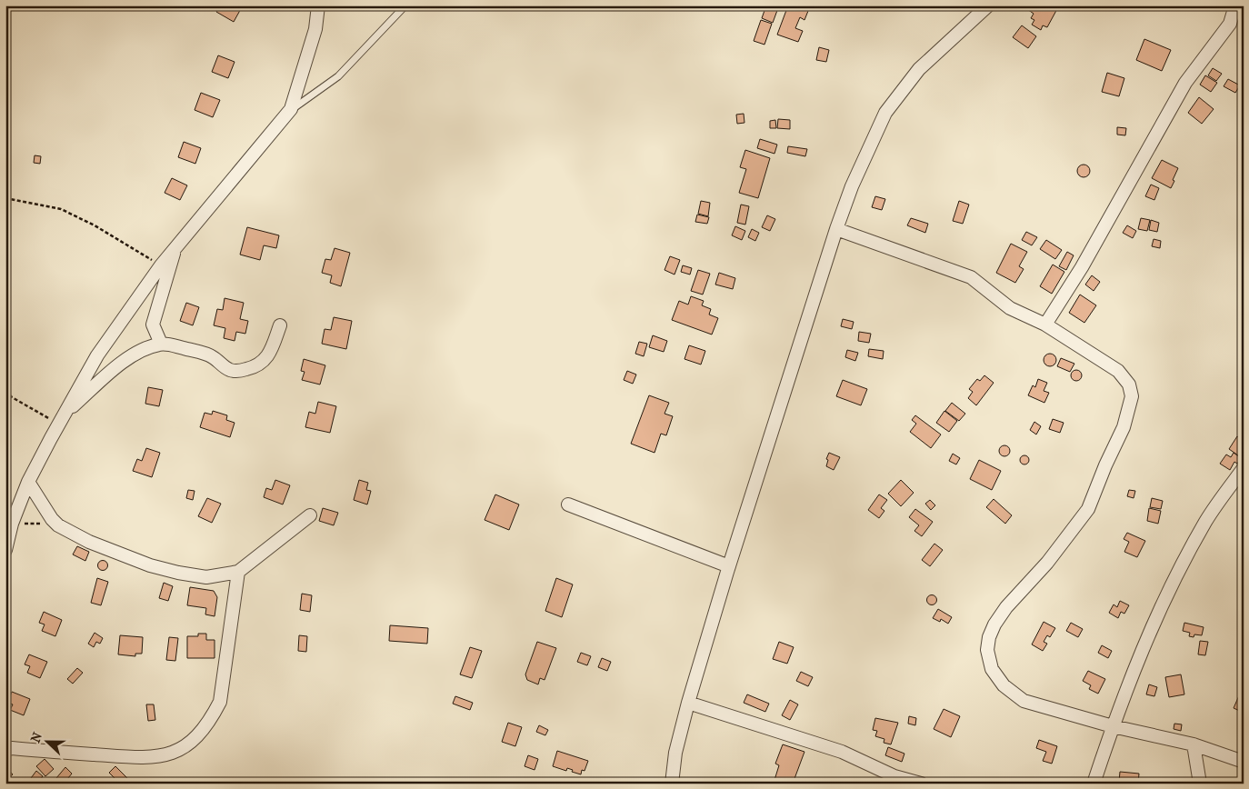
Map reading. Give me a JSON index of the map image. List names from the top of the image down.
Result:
{
  "north": "left"
}
